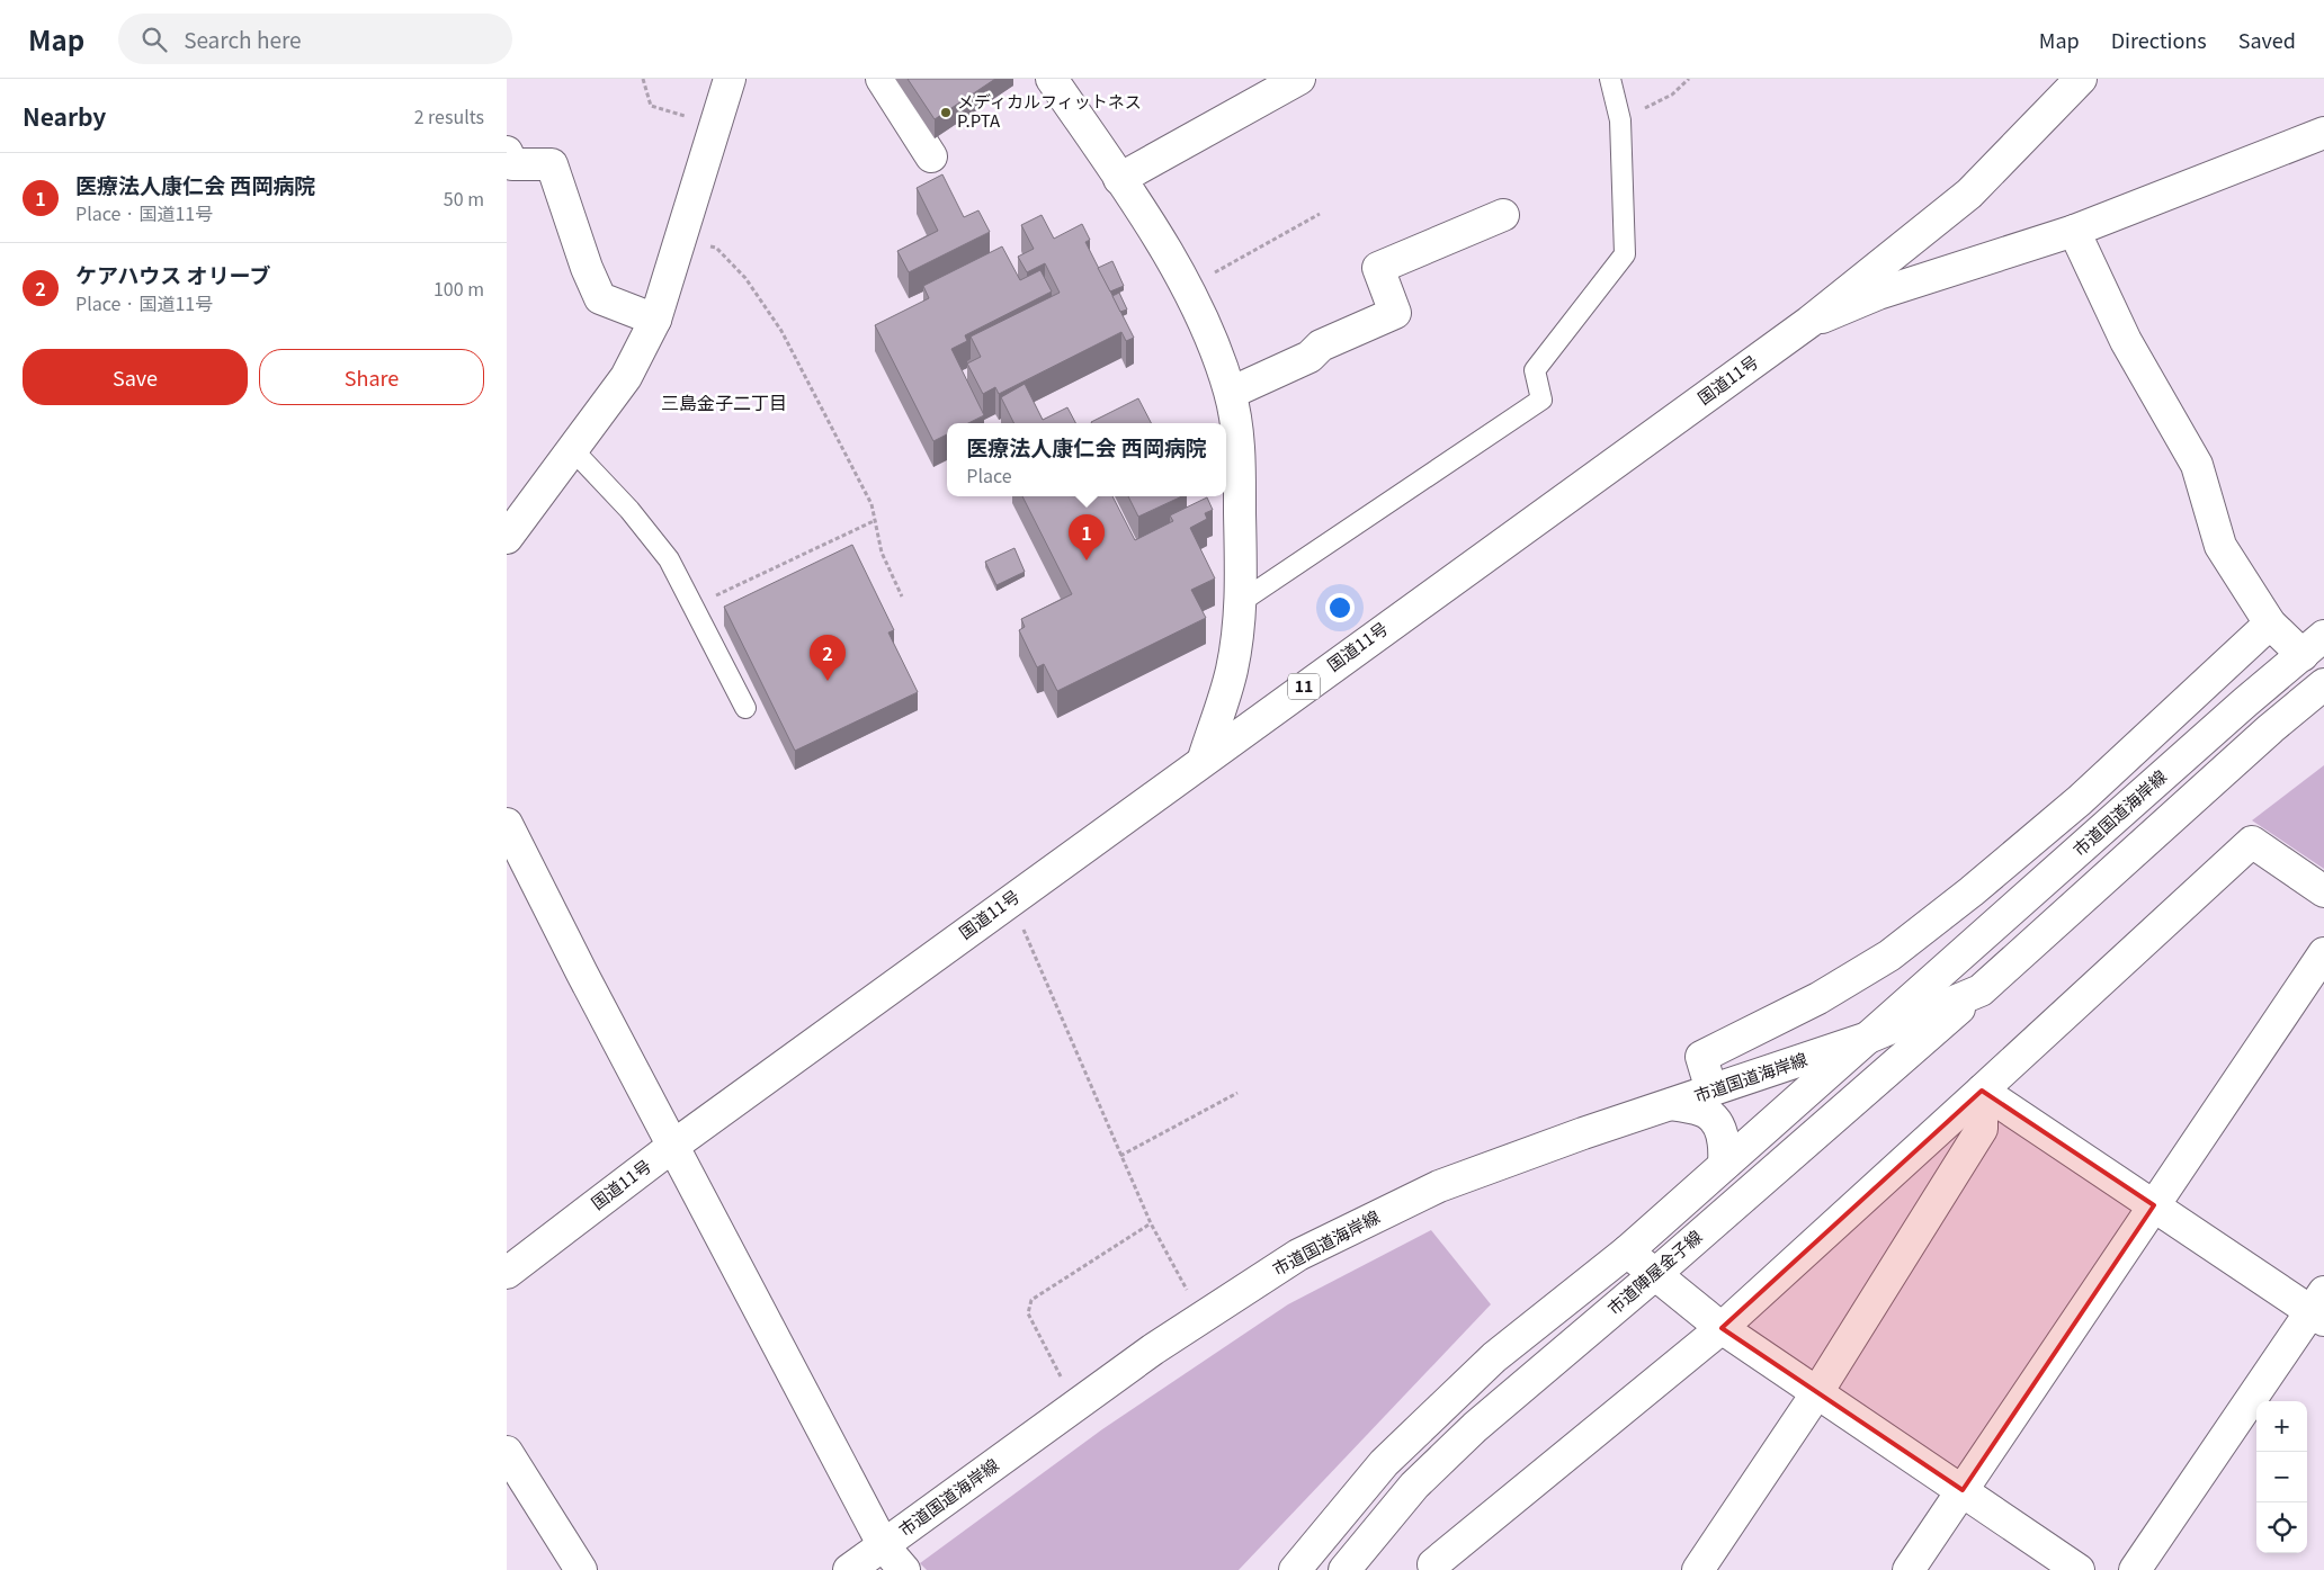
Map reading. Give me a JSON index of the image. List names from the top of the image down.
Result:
{
  "streets": {
    "main road": [
      "国道11号",
      "11",
      "市道国道海岸線",
      "市道陣屋金子線"
    ]
  },
  "crossings": [
    ["市道国道海岸線", "市道陣屋金子線"]
  ],
  "districts": ["三島金子二丁目"],
  "places": ["メディカルフィットネス P.PTA"],
  "page": {
    "header": "Map",
    "search": "Search here",
    "nav": ["Map", "Directions", "Saved"],
    "heading": ["Nearby", "2 results"],
    "list": [
      {
        "mark": "1",
        "name": "医療法人康仁会 西岡病院",
        "note": "Place · 国道11号",
        "value": "50 m"
      },
      {
        "mark": "2",
        "name": "ケアハウス オリーブ",
        "note": "Place · 国道11号",
        "value": "100 m"
      }
    ],
    "buttons": ["Save", "Share"],
    "popup": ["医療法人康仁会 西岡病院", "Place"],
    "pins": ["1", "2"],
    "map_buttons": ["+", "−"]
  }
}
